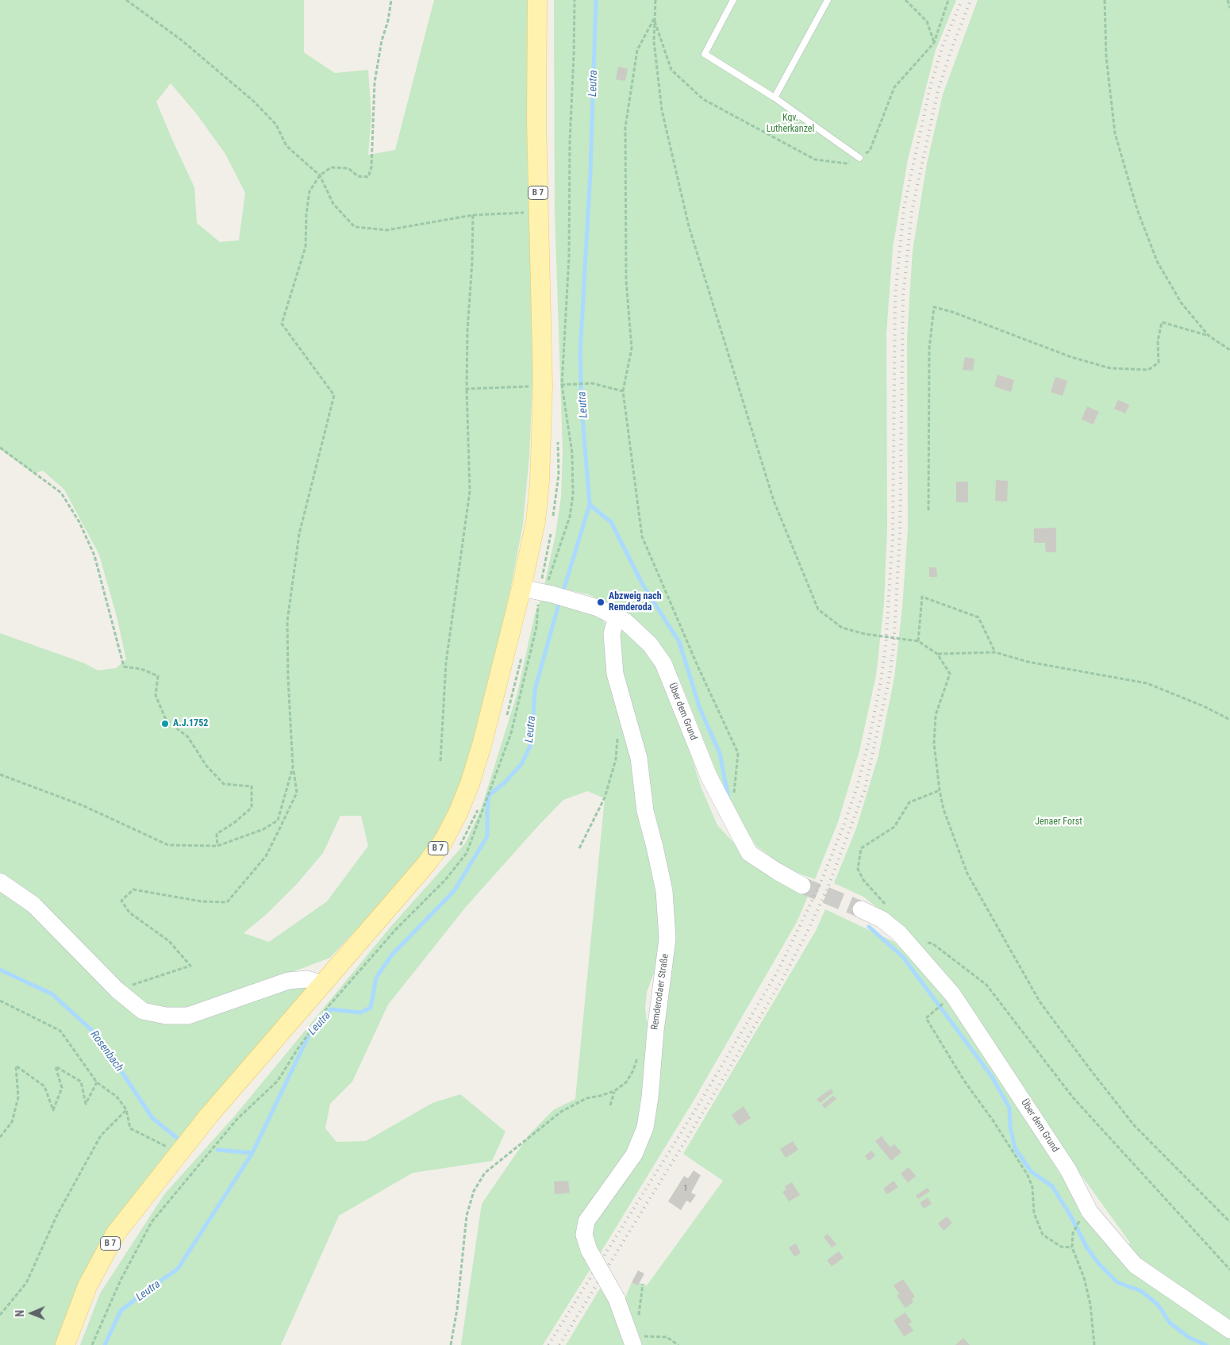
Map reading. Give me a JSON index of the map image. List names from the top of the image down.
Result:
{
  "streets": {
    "main road": ["B 7"],
    "street": ["Über dem Grund", "Remderodaer Straße"]
  },
  "crossings": [
    ["B 7", "Über dem Grund"],
    ["Über dem Grund", "Remderodaer Straße"]
  ],
  "water": ["Leutra", "Rosenbach"],
  "parks": ["Kgv. Lutherkanzel", "Jenaer Forst"],
  "places": ["Abzweig nach Remderoda", "A.J.1752"],
  "house_numbers": ["1"],
  "north": "left"
}
